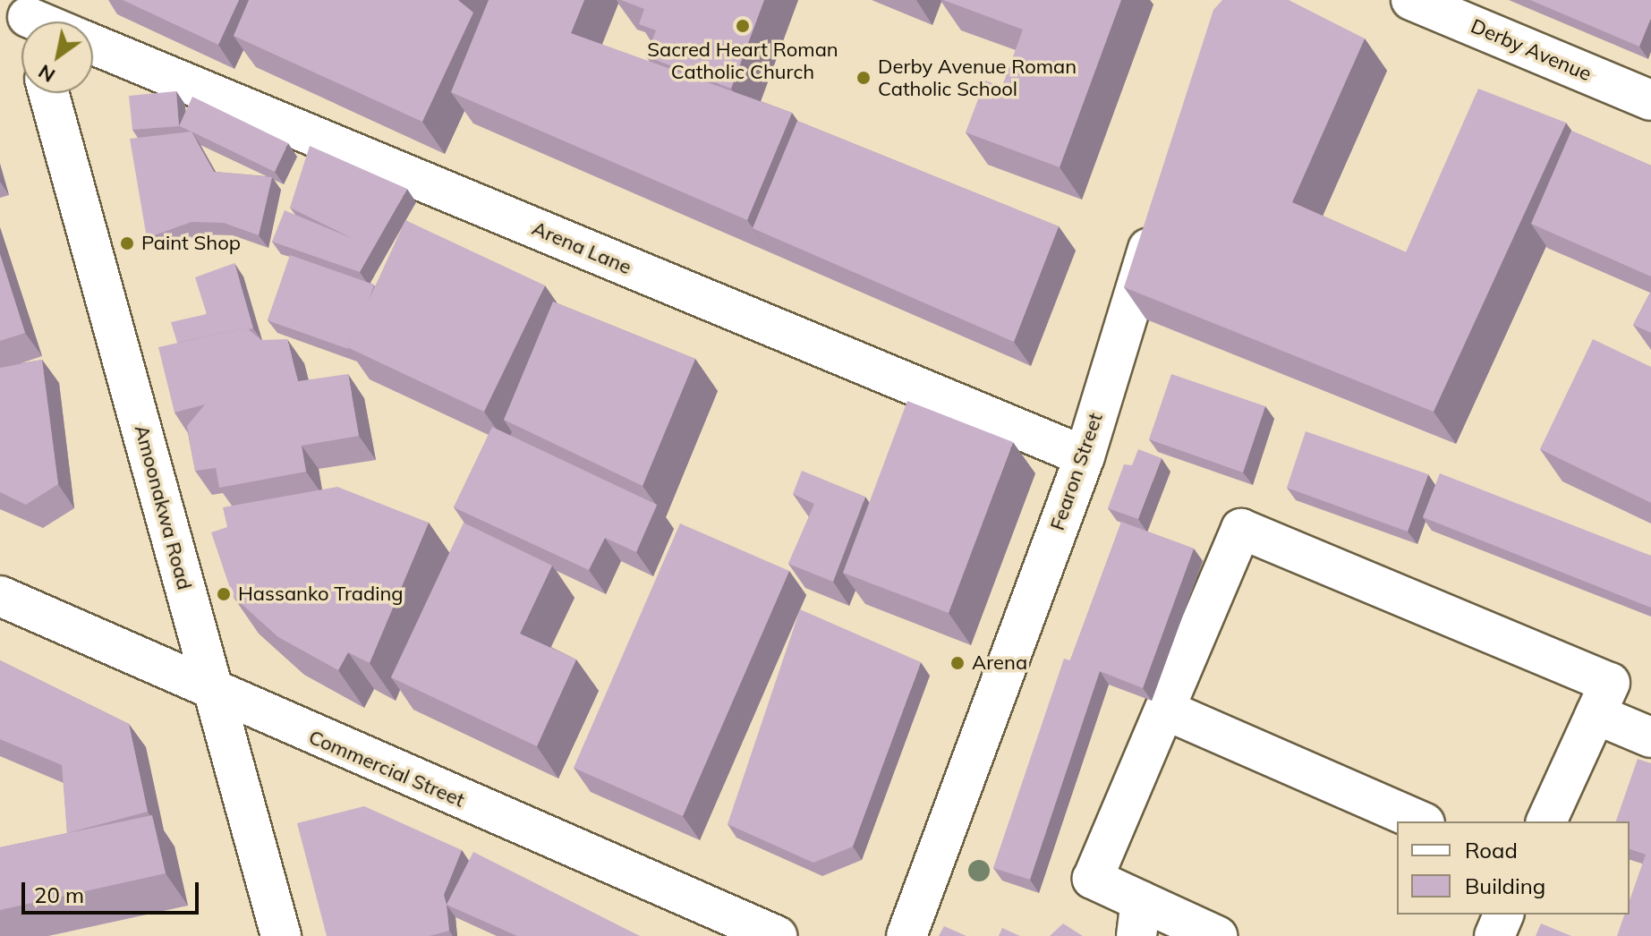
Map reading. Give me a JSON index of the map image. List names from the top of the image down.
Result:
{
  "streets": {
    "street": [
      "Derby Avenue",
      "Arena Lane",
      "Fearon Street",
      "Amoonakwa Road",
      "Commercial Street"
    ]
  },
  "crossings": [
    ["Arena Lane", "Fearon Street"],
    ["Amoonakwa Road", "Commercial Street"]
  ],
  "places": [
    "Sacred Heart Roman Catholic Church",
    "Derby Avenue Roman Catholic School",
    "Paint Shop",
    "Hassanko Trading",
    "Arena"
  ],
  "legend": ["Road", "Building"],
  "scale_bar": "20 m",
  "north": "bottom left"
}
